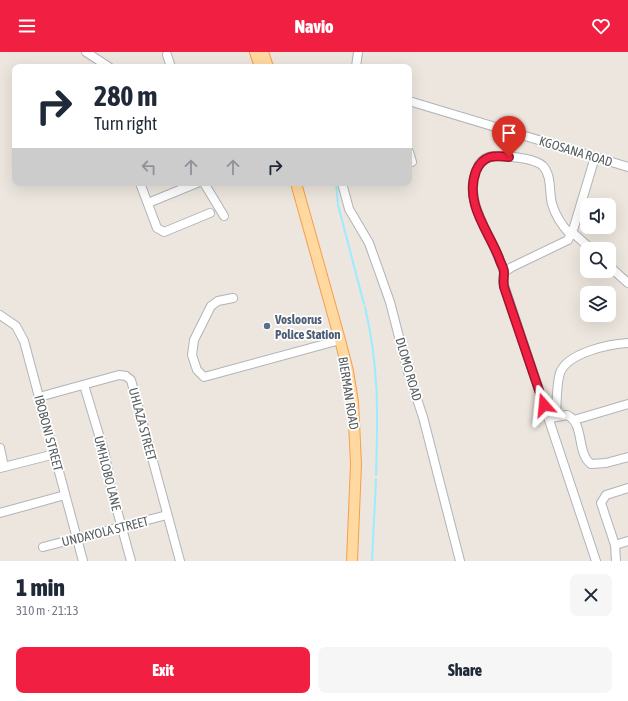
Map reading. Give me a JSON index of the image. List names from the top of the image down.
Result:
{
  "streets": {
    "main road": ["BIERMAN ROAD"],
    "street": [
      "KGOSANA ROAD",
      "DLOMO ROAD",
      "UHLAZA STREET",
      "IBOBONI STREET",
      "UMHLOBO LANE",
      "UNDAYOLA STREET"
    ]
  },
  "crossings": [
    ["UHLAZA STREET", "IBOBONI STREET"],
    ["UHLAZA STREET", "UMHLOBO LANE"],
    ["UHLAZA STREET", "UNDAYOLA STREET"],
    ["IBOBONI STREET", "UNDAYOLA STREET"],
    ["UMHLOBO LANE", "UNDAYOLA STREET"]
  ],
  "places": ["Vosloorus Police Station"],
  "page": {
    "header": "Navio",
    "turn": ["280 m", "Turn right"],
    "heading": ["1 min", "310 m · 21:13"],
    "buttons": ["Exit", "Share"]
  }
}
